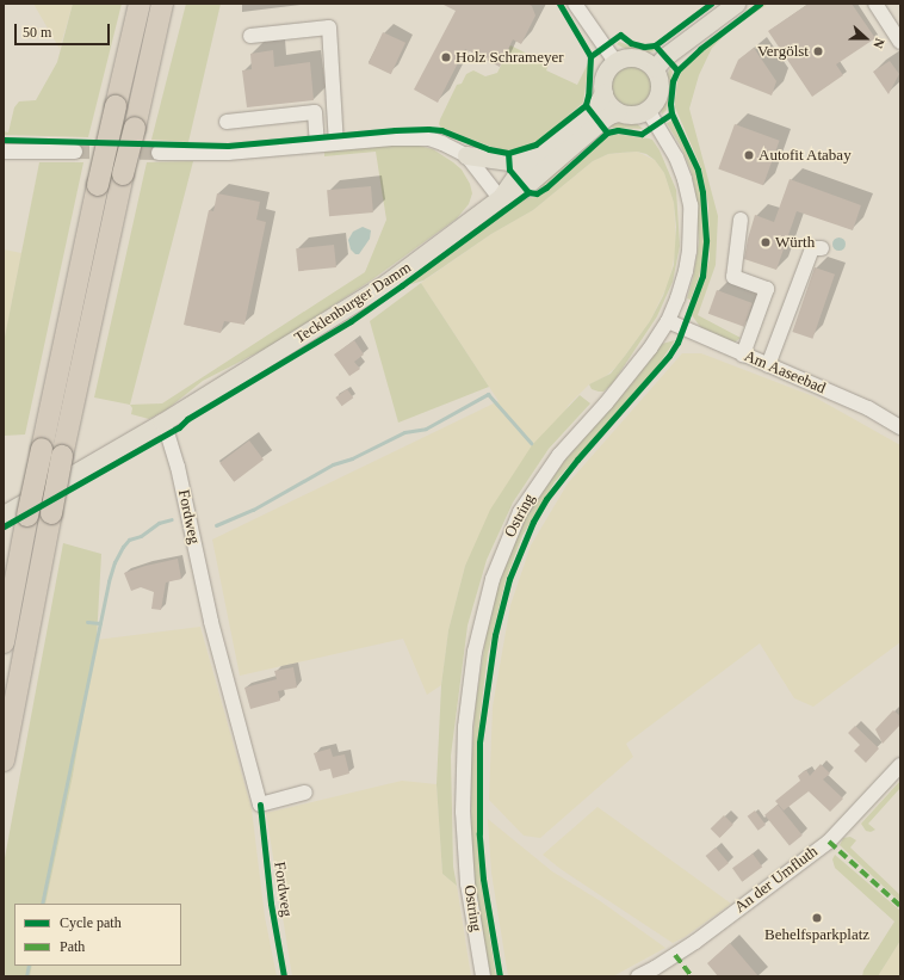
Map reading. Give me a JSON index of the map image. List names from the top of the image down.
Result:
{
  "streets": {
    "main road": ["Tecklenburger Damm"],
    "street": [
      "Am Aaseebad",
      "Ostring",
      "Fordweg",
      "An der Umfluth"
    ]
  },
  "crossings": [
    ["Tecklenburger Damm", "Ostring"],
    ["Tecklenburger Damm", "Fordweg"],
    ["Am Aaseebad", "Ostring"]
  ],
  "places": [
    "Vergölst",
    "Holz Schrameyer",
    "Autofit Atabay",
    "Würth",
    "Behelfsparkplatz"
  ],
  "legend": ["Cycle path", "Path"],
  "scale_bar": "50 m",
  "north": "right"
}
